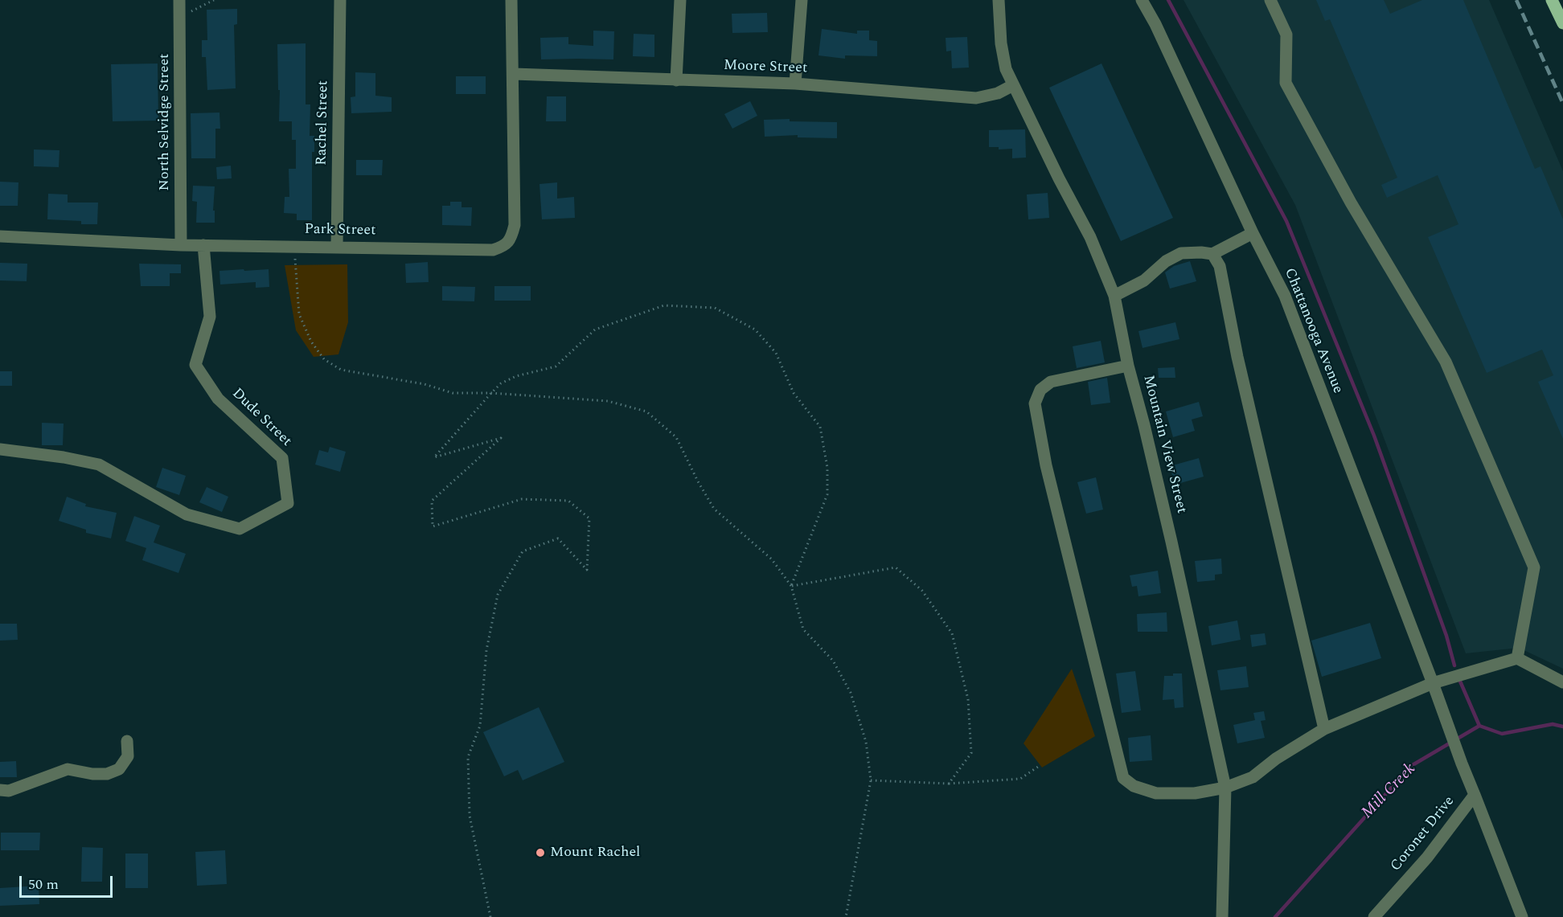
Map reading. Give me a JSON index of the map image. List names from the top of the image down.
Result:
{
  "streets": {
    "street": [
      "Moore Street",
      "North Selvidge Street",
      "Rachel Street",
      "Park Street",
      "Chattanooga Avenue",
      "Dude Street",
      "Mountain View Street",
      "Coronet Drive"
    ]
  },
  "crossings": [
    ["Moore Street", "Park Street"],
    ["Moore Street", "Mountain View Street"],
    ["North Selvidge Street", "Park Street"],
    ["Rachel Street", "Park Street"],
    ["Park Street", "Dude Street"],
    ["Chattanooga Avenue", "Coronet Drive"]
  ],
  "water": ["Mill Creek"],
  "places": ["Mount Rachel"],
  "scale_bar": "50 m"
}
